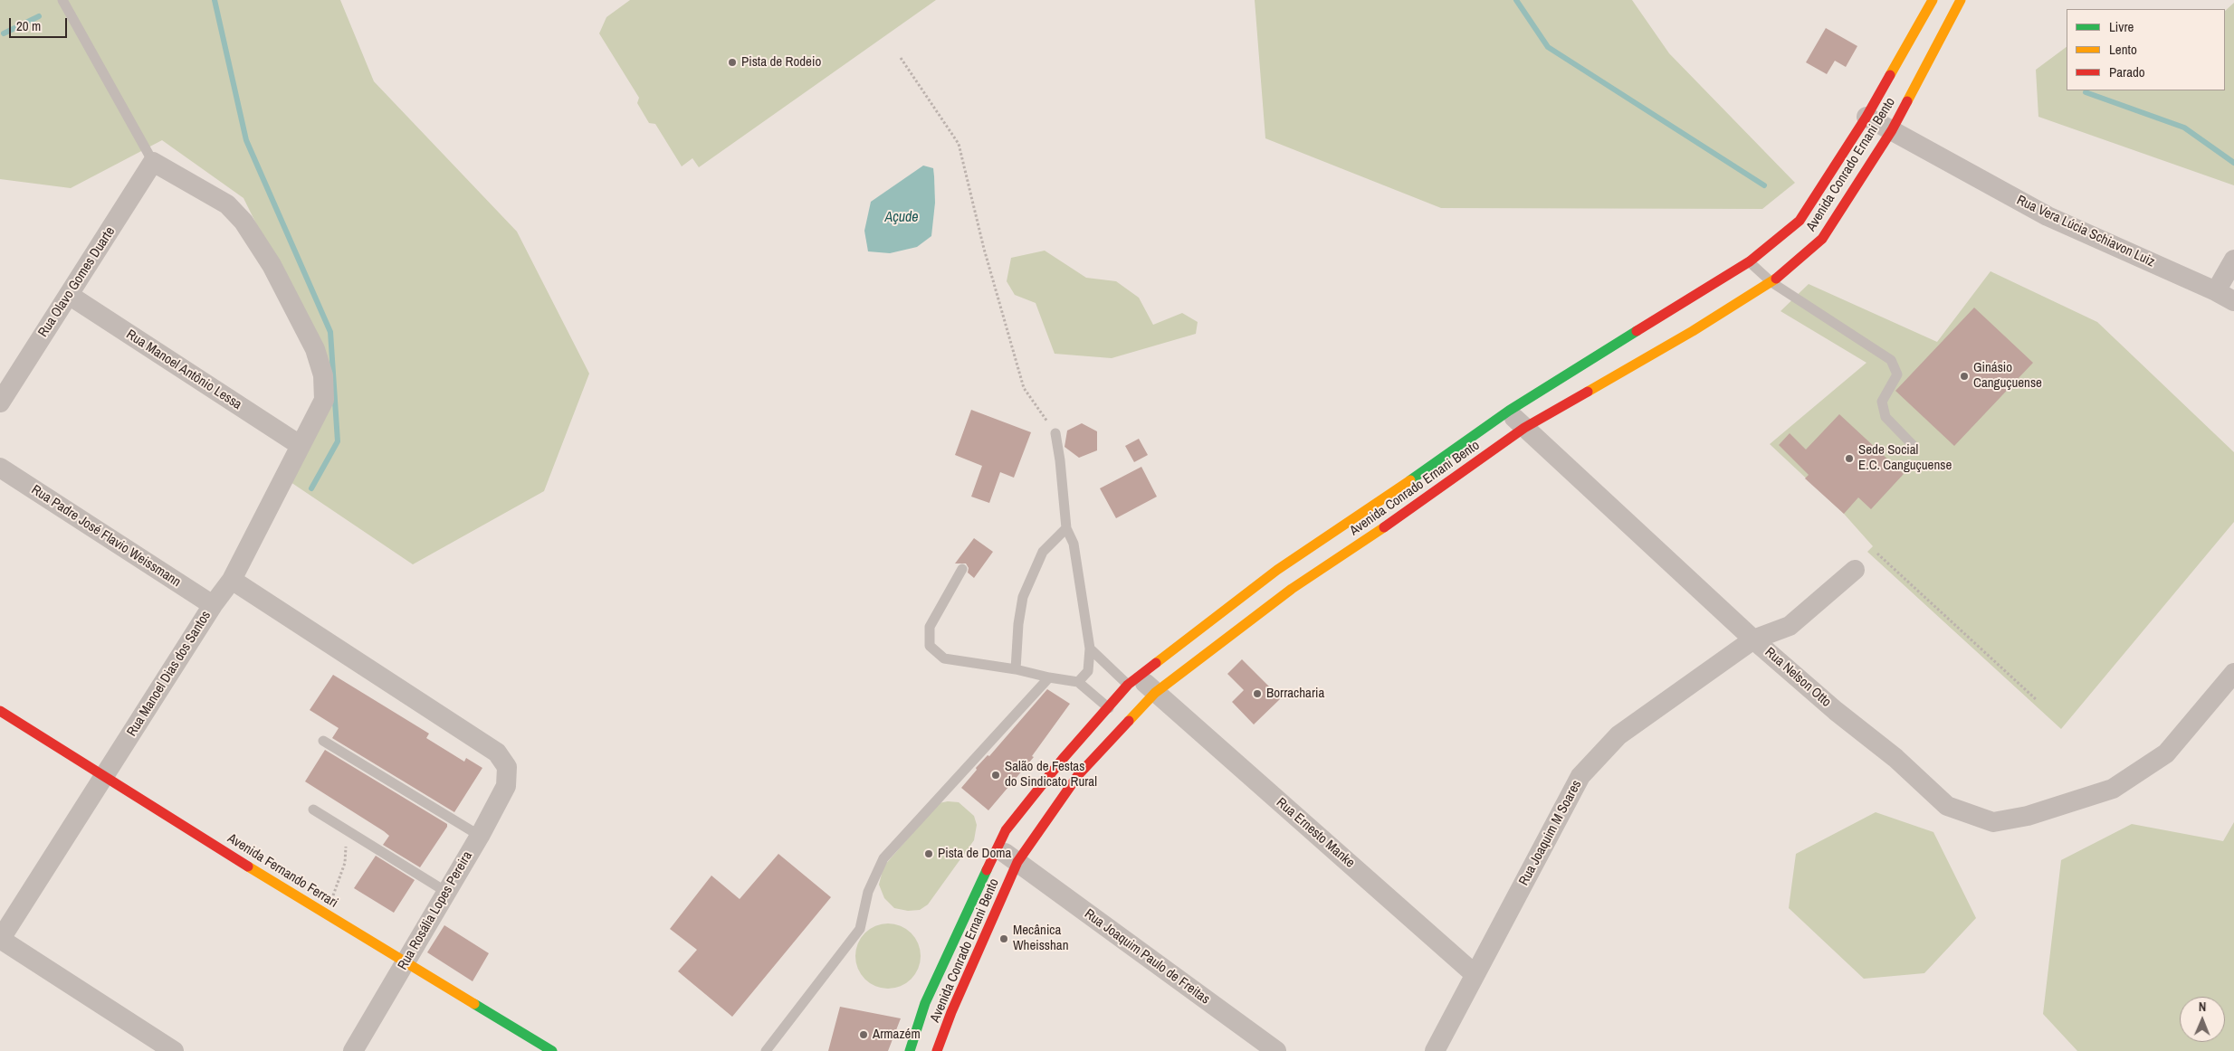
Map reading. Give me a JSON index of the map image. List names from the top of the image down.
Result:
{
  "streets": {
    "street": [
      "Avenida Conrado Ernani Bento",
      "Rua Vera Lúcia Schiavon Luiz",
      "Rua Olavo Gomes Duarte",
      "Rua Manoel Antônio Lessa",
      "Rua Padre José Flavio Weissmann",
      "Rua Manoel Dias dos Santos",
      "Rua Nelson Otto",
      "Rua Ernesto Manke",
      "Rua Joaquim M Soares",
      "Avenida Fernando Ferrari",
      "Rua Rosália Lopes Pereira",
      "Rua Joaquim Paulo de Freitas"
    ]
  },
  "crossings": [
    ["Avenida Conrado Ernani Bento", "Rua Vera Lúcia Schiavon Luiz"],
    ["Avenida Conrado Ernani Bento", "Rua Nelson Otto"],
    ["Avenida Conrado Ernani Bento", "Rua Ernesto Manke"],
    ["Avenida Conrado Ernani Bento", "Rua Joaquim Paulo de Freitas"],
    ["Rua Olavo Gomes Duarte", "Rua Manoel Antônio Lessa"],
    ["Rua Olavo Gomes Duarte", "Rua Manoel Dias dos Santos"],
    ["Rua Manoel Antônio Lessa", "Rua Manoel Dias dos Santos"],
    ["Rua Padre José Flavio Weissmann", "Rua Manoel Dias dos Santos"],
    ["Rua Manoel Dias dos Santos", "Avenida Fernando Ferrari"],
    ["Rua Manoel Dias dos Santos", "Rua Rosália Lopes Pereira"],
    ["Rua Nelson Otto", "Rua Joaquim M Soares"],
    ["Rua Ernesto Manke", "Rua Joaquim M Soares"],
    ["Avenida Fernando Ferrari", "Rua Rosália Lopes Pereira"]
  ],
  "water": ["Açude"],
  "places": [
    "Pista de Rodeio",
    "Ginásio Canguçuense",
    "Sede Social E.C. Canguçuense",
    "Borracharia",
    "Salão de Festas do Sindicato Rural",
    "Pista de Doma",
    "Mecânica Wheisshan",
    "Armazém"
  ],
  "legend": ["Livre", "Lento", "Parado"],
  "scale_bar": "20 m",
  "north": "top"
}
